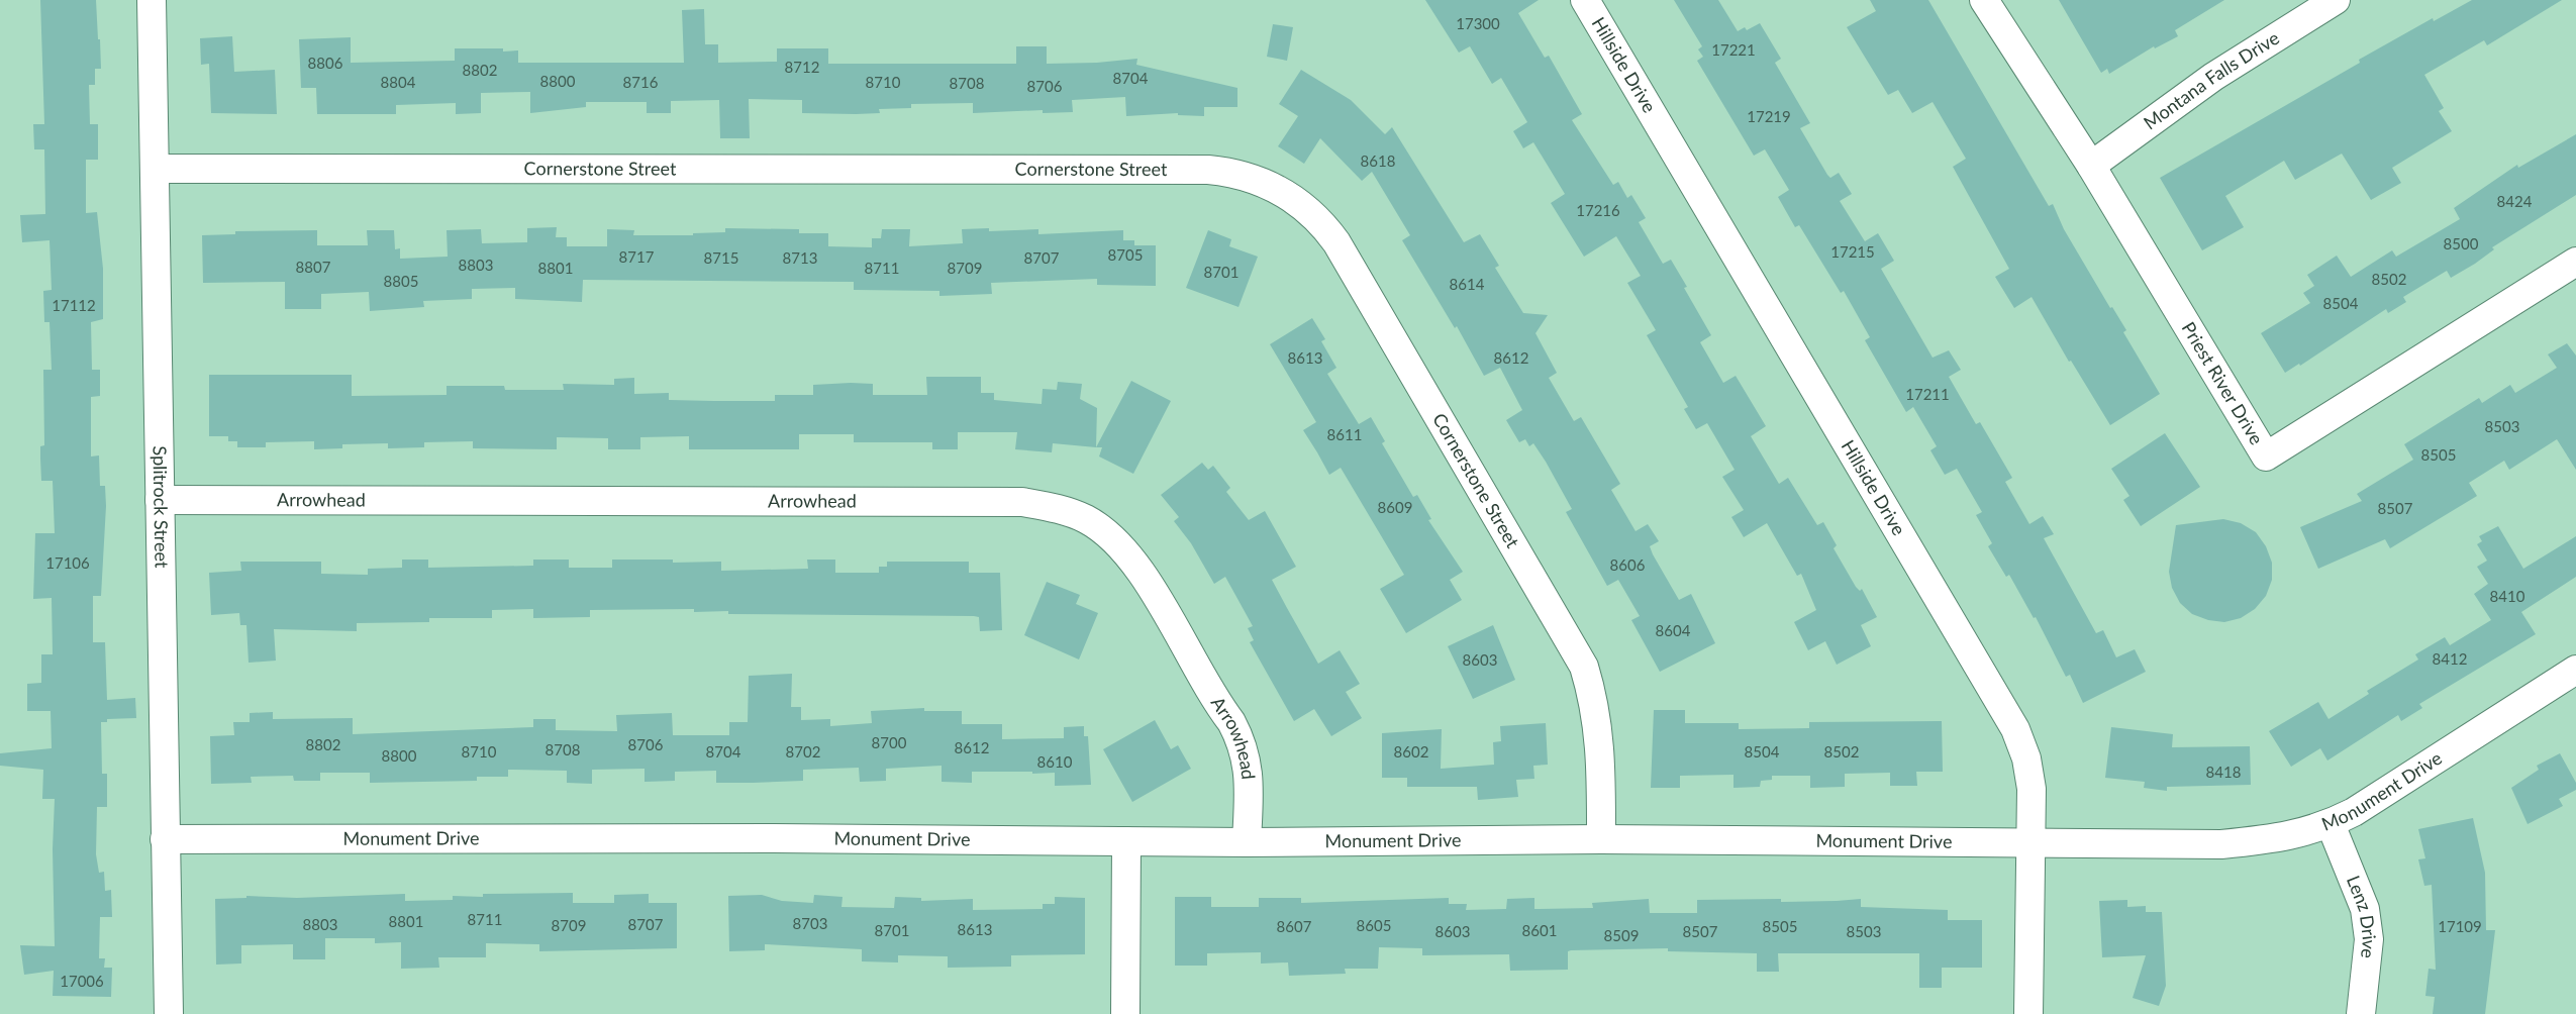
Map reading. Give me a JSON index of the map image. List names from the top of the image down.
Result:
{
  "streets": {
    "street": [
      "Hillside Drive",
      "Montana Falls Drive",
      "Cornerstone Street",
      "Priest River Drive",
      "Arrowhead",
      "Splitrock Street",
      "Monument Drive",
      "Lenz Drive"
    ]
  },
  "crossings": [
    ["Hillside Drive", "Monument Drive"],
    ["Montana Falls Drive", "Priest River Drive"],
    ["Cornerstone Street", "Splitrock Street"],
    ["Cornerstone Street", "Monument Drive"],
    ["Arrowhead", "Splitrock Street"],
    ["Arrowhead", "Monument Drive"],
    ["Splitrock Street", "Monument Drive"],
    ["Monument Drive", "Lenz Drive"]
  ],
  "house_numbers": [
    "17300",
    "17221",
    "8806",
    "8712",
    "8802",
    "8704",
    "8800",
    "8804",
    "8716",
    "8710",
    "8708",
    "8706",
    "17219",
    "8618",
    "8424",
    "17216",
    "8500",
    "17215",
    "8705",
    "8717",
    "8715",
    "8713",
    "8707",
    "8803",
    "8807",
    "8801",
    "8711",
    "8709",
    "8701",
    "8502",
    "8805",
    "8614",
    "8504",
    "17112",
    "8613",
    "8612",
    "17211",
    "8503",
    "8611",
    "8505",
    "8609",
    "8507",
    "17106",
    "8606",
    "8410",
    "8604",
    "8412",
    "8603",
    "8700",
    "8802",
    "8706",
    "8612",
    "8708",
    "8710",
    "8704",
    "8702",
    "8602",
    "8504",
    "8502",
    "8800",
    "8610",
    "8418",
    "8711",
    "8801",
    "8703",
    "8803",
    "8707",
    "8709",
    "8605",
    "8607",
    "8505",
    "17109",
    "8613",
    "8701",
    "8601",
    "8603",
    "8507",
    "8503",
    "8509",
    "17006"
  ]
}
